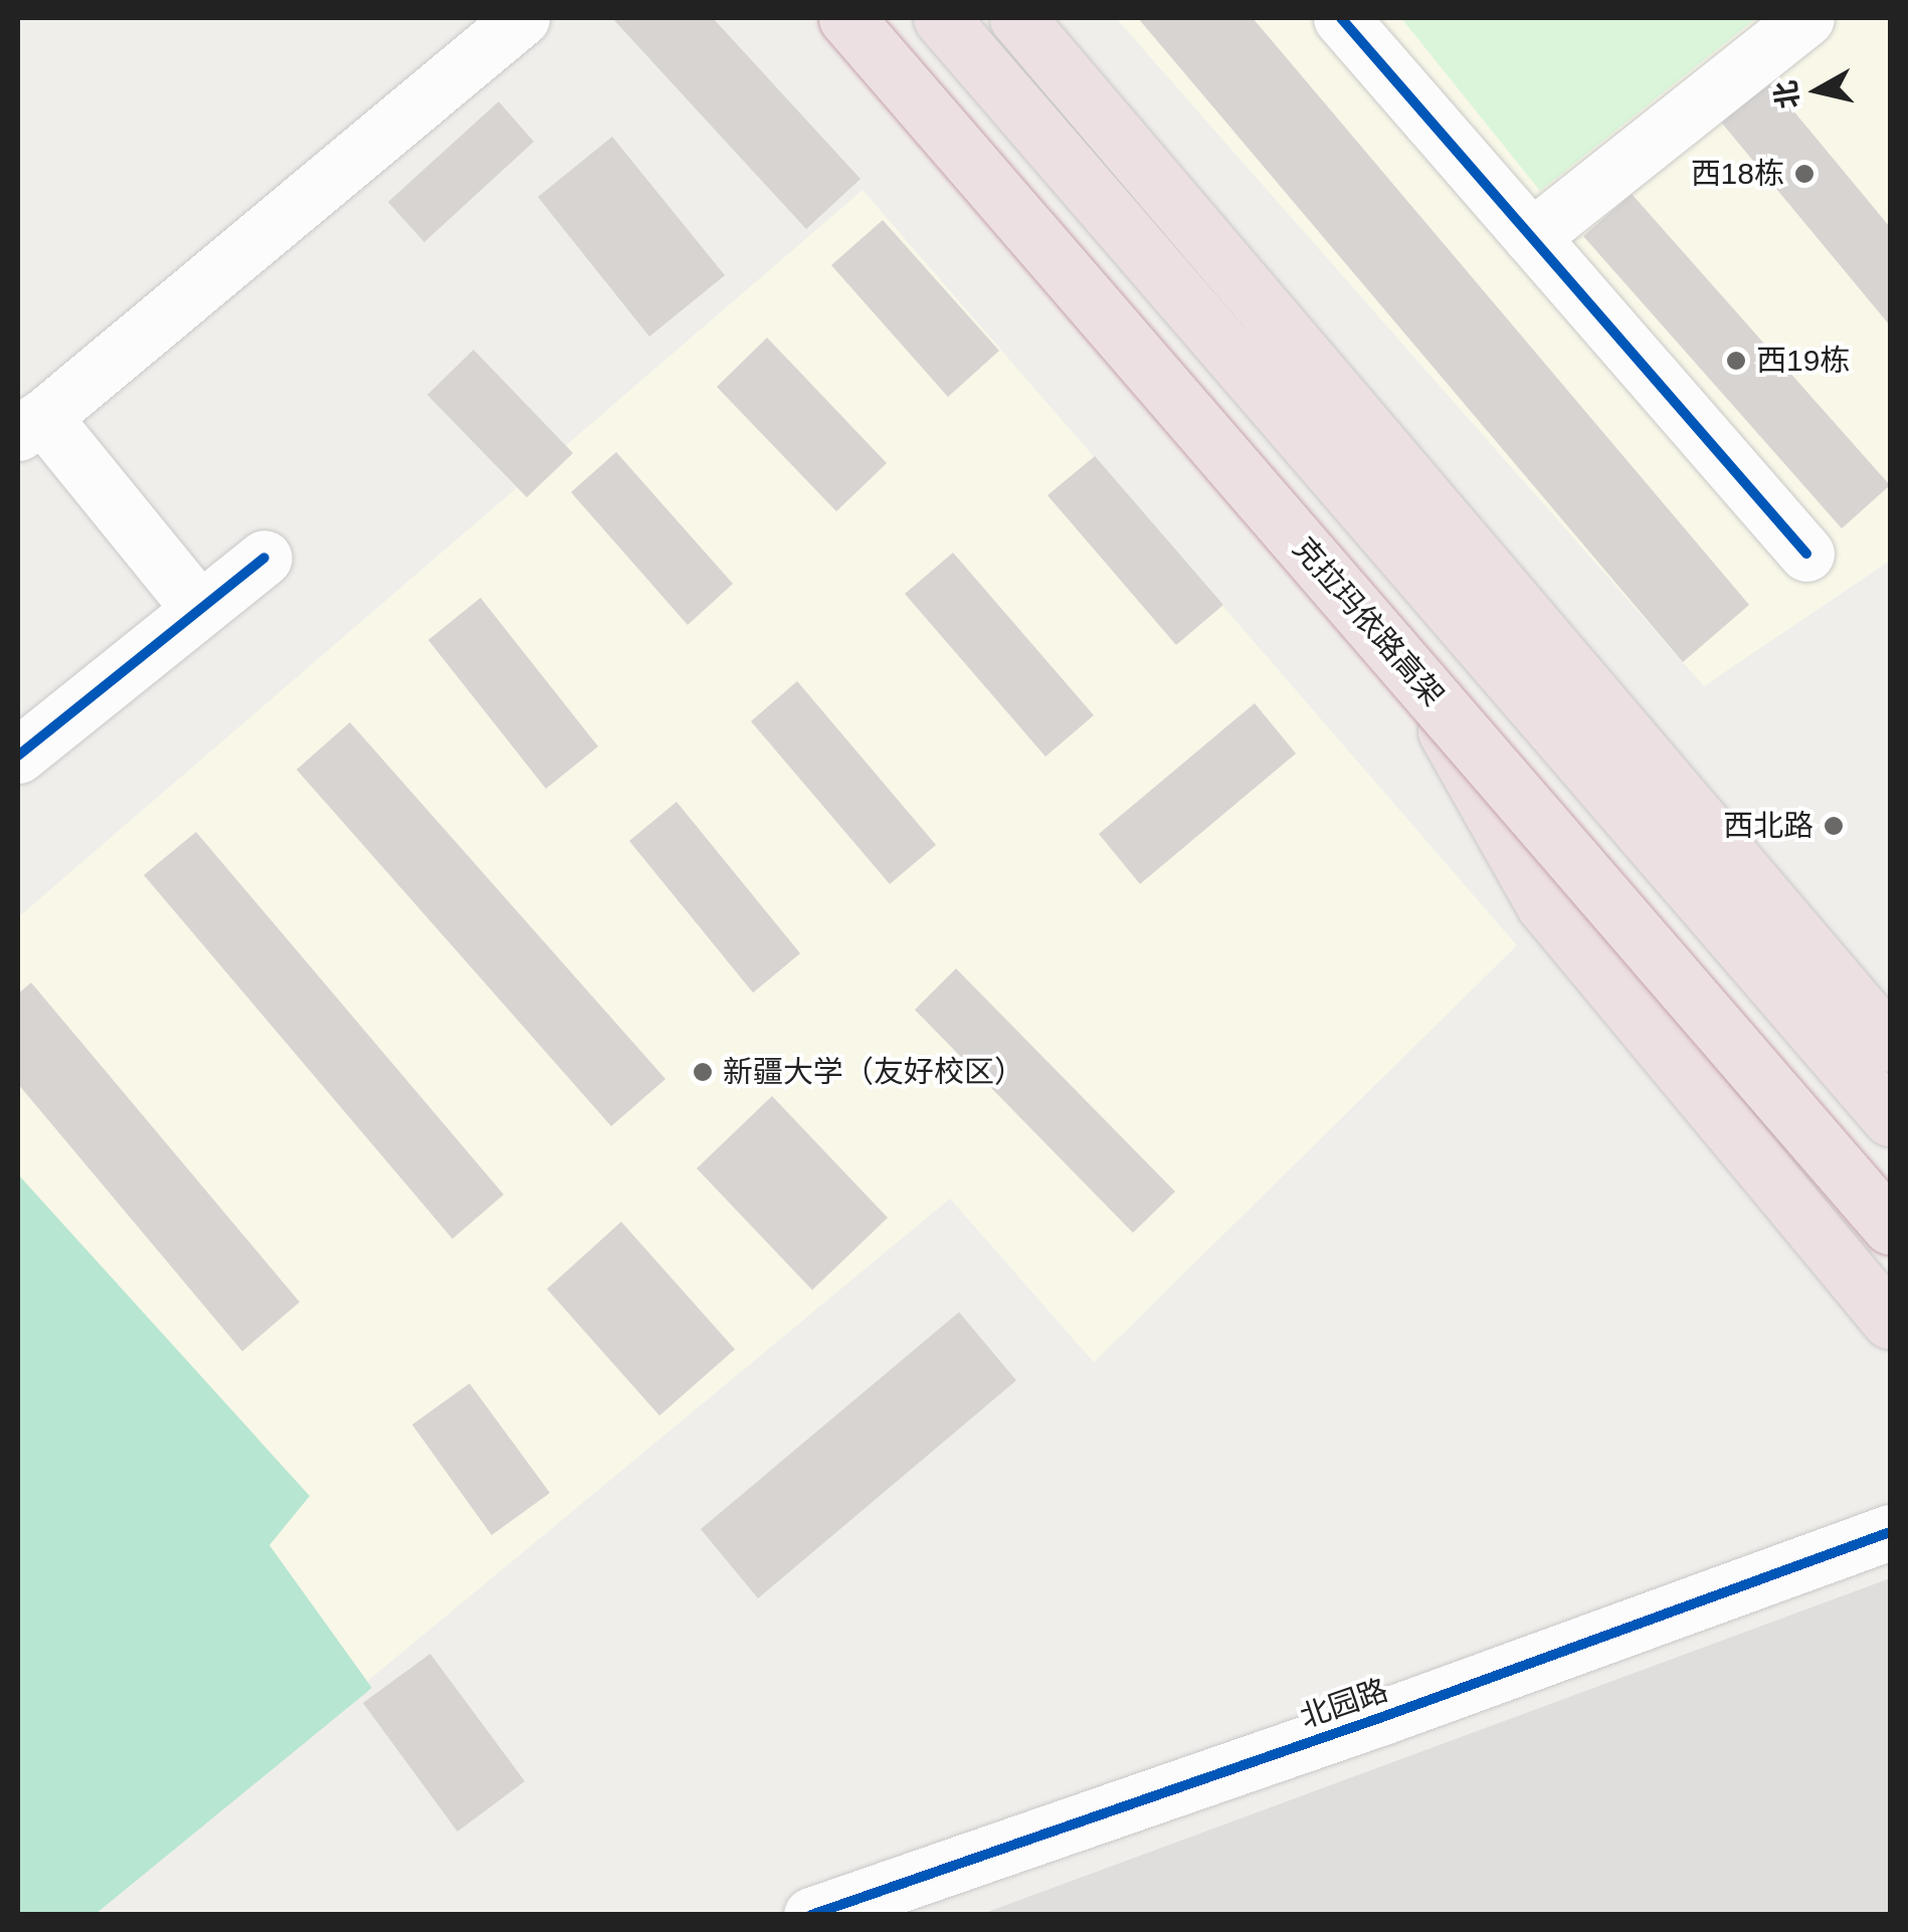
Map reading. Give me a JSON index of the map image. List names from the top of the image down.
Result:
{
  "streets": {
    "highway": ["克拉玛依路高架"],
    "street": ["北园路"]
  },
  "places": [
    "西18栋",
    "西19栋",
    "西北路",
    "新疆大学（友好校区）"
  ],
  "north": "left"
}
